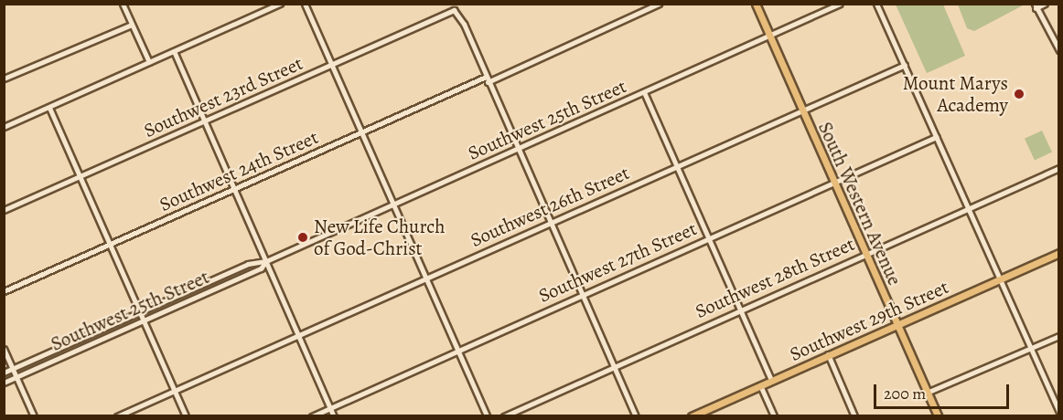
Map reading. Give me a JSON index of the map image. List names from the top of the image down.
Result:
{
  "streets": {
    "main road": ["South Western Avenue", "Southwest 29th Street"],
    "street": [
      "Southwest 23rd Street",
      "Southwest 25th Street",
      "Southwest 24th Street",
      "Southwest 26th Street",
      "Southwest 27th Street",
      "Southwest 28th Street"
    ]
  },
  "crossings": [
    ["Southwest 23rd Street", "Southwest 24th Street"],
    ["Southwest 25th Street", "South Western Avenue"],
    ["South Western Avenue", "Southwest 26th Street"],
    ["South Western Avenue", "Southwest 27th Street"],
    ["South Western Avenue", "Southwest 28th Street"],
    ["South Western Avenue", "Southwest 29th Street"]
  ],
  "places": ["Mount Marys Academy", "New Life Church of God-Christ"],
  "scale_bar": "200 m"
}
